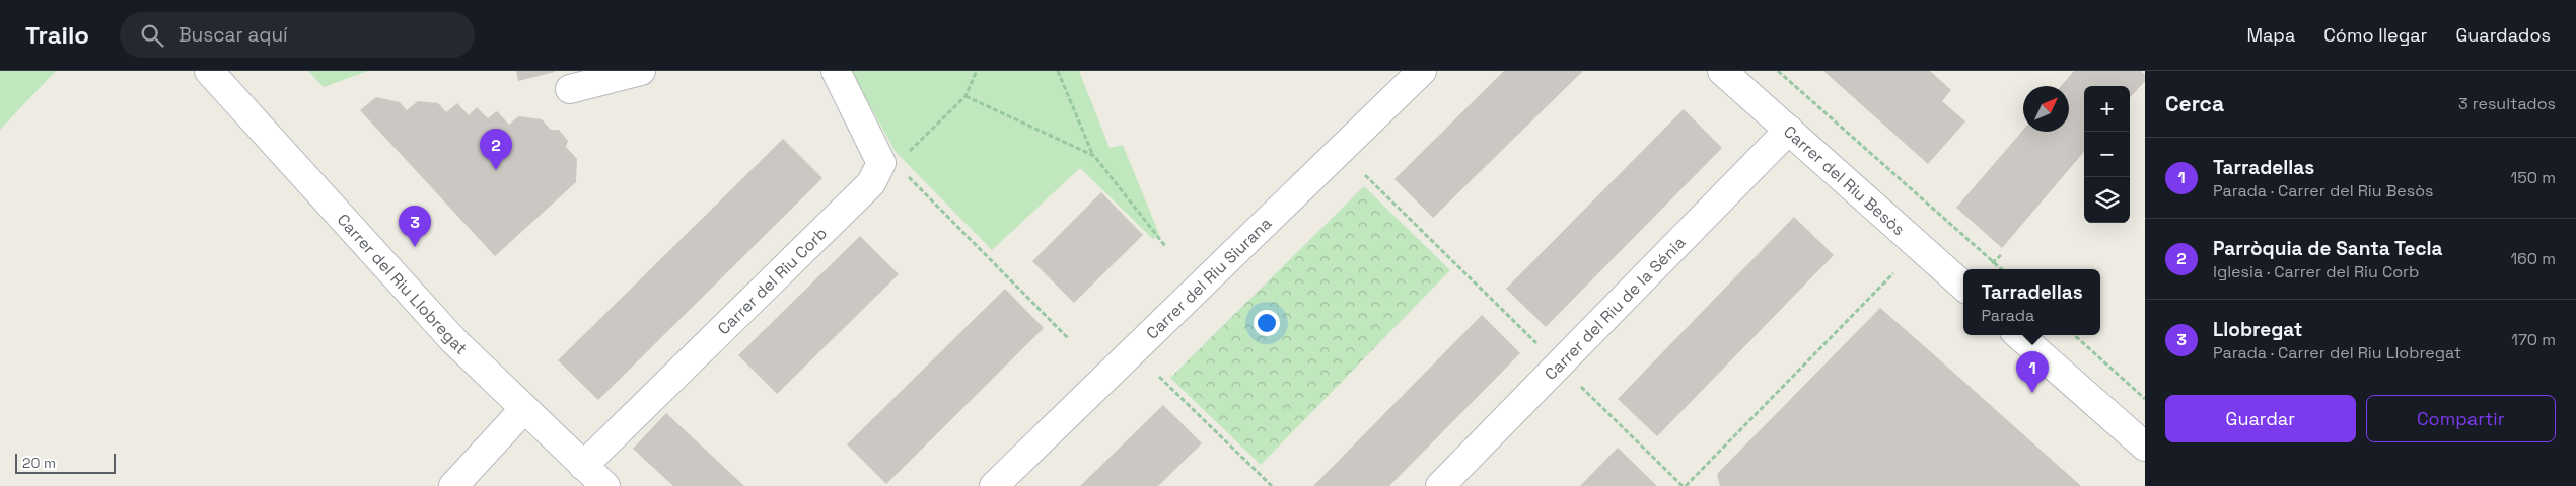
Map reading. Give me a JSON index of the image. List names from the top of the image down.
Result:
{
  "streets": {
    "street": [
      "Carrer del Riu Besòs",
      "Carrer del Riu Siurana",
      "Carrer del Riu Corb",
      "Carrer del Riu Llobregat",
      "Carrer del Riu de la Sénia"
    ]
  },
  "crossings": [
    ["Carrer del Riu Besòs", "Carrer del Riu de la Sénia"],
    ["Carrer del Riu Corb", "Carrer del Riu Llobregat"]
  ],
  "scale_bar": "20 m",
  "north": "top right",
  "page": {
    "header": "Trailo",
    "search": "Buscar aquí",
    "nav": ["Mapa", "Cómo llegar", "Guardados"],
    "heading": ["Cerca", "3 resultados"],
    "map_buttons": ["+", "−"],
    "pins": ["2", "3", "1"],
    "list": [
      {
        "mark": "1",
        "name": "Tarradellas",
        "note": "Parada · Carrer del Riu Besòs",
        "value": "150 m"
      },
      {
        "mark": "2",
        "name": "Parròquia de Santa Tecla",
        "note": "Iglesia · Carrer del Riu Corb",
        "value": "160 m"
      },
      {
        "mark": "3",
        "name": "Llobregat",
        "note": "Parada · Carrer del Riu Llobregat",
        "value": "170 m"
      }
    ],
    "popup": ["Tarradellas", "Parada"],
    "buttons": ["Guardar", "Compartir"],
    "scale": "20 m"
  }
}
